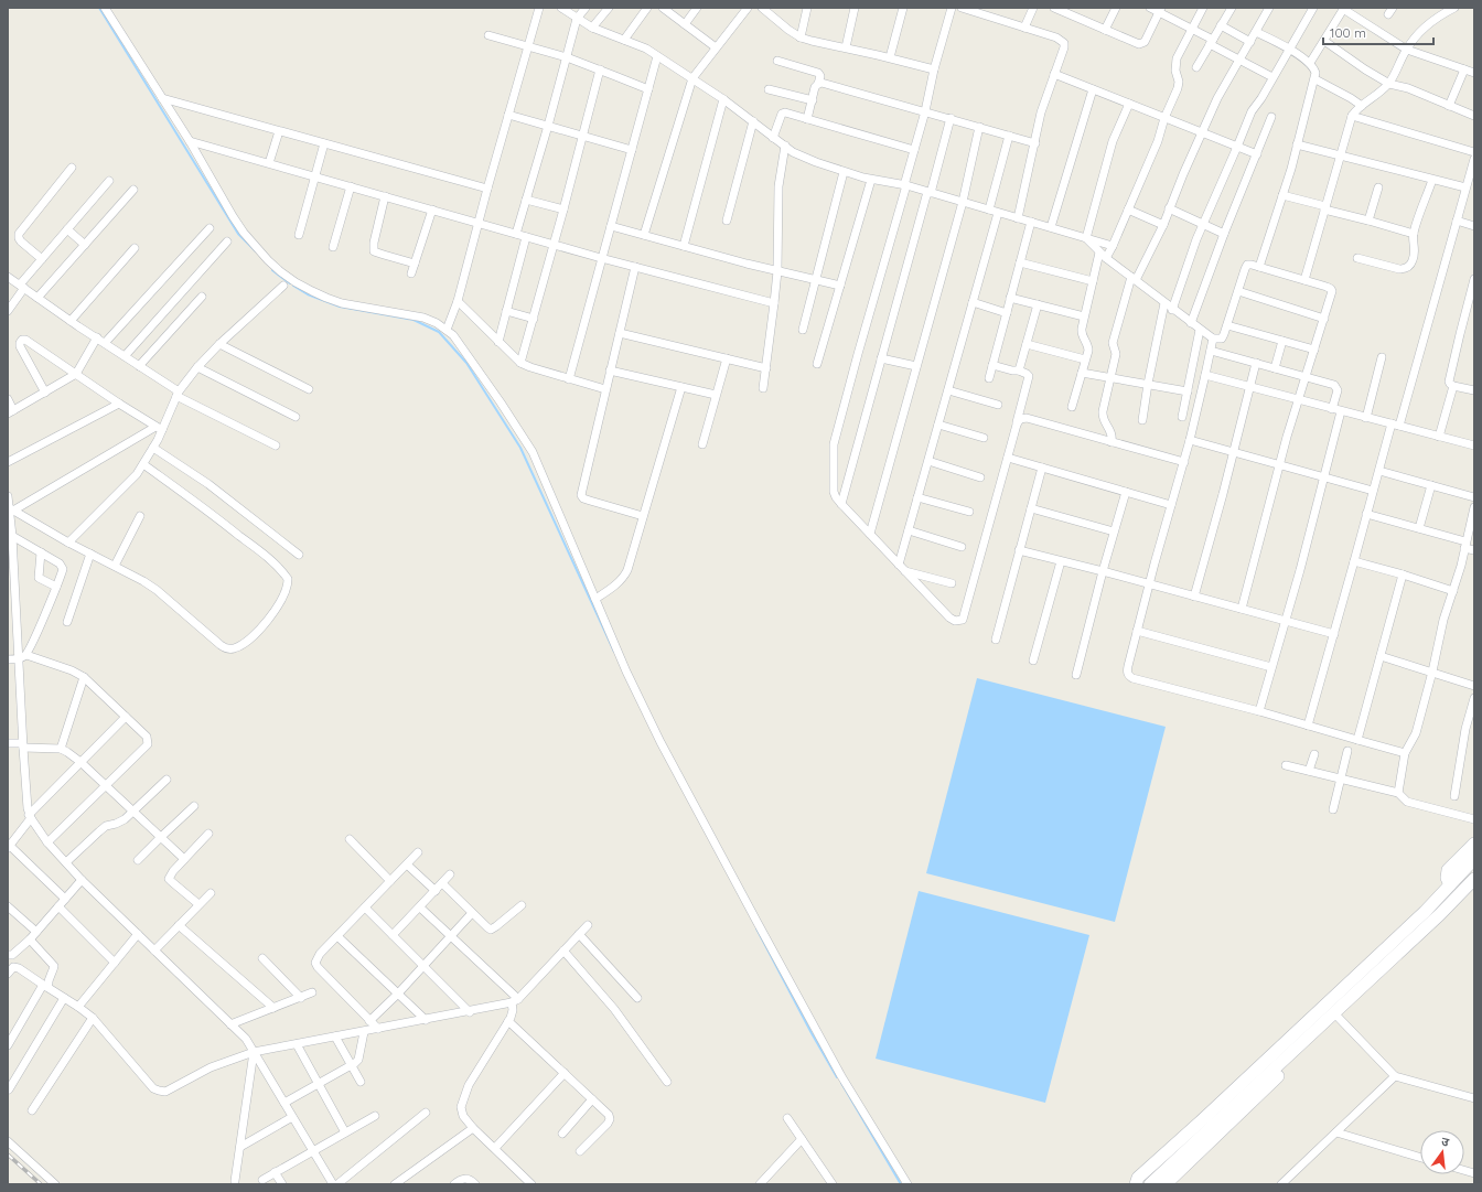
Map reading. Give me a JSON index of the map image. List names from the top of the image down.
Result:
{
  "scale_bar": "100 m",
  "north": "top"
}
